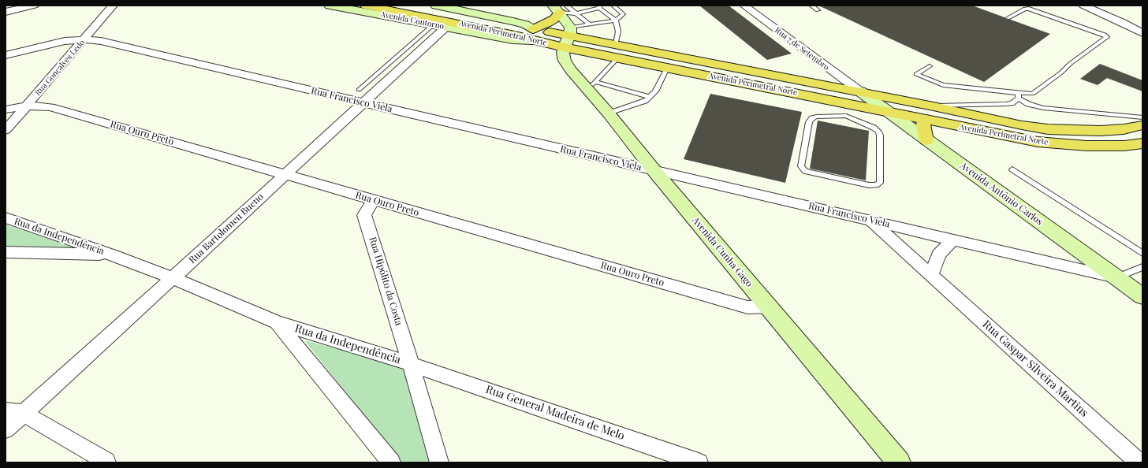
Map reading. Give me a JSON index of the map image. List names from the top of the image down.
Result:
{
  "streets": {
    "highway": ["Avenida Perimetral Norte"],
    "street": [
      "Avenida Contorno",
      "Rua 7 de Setembro",
      "Rua Gonçalves Ledo",
      "Rua Francisco Viela",
      "Rua Ouro Preto",
      "Avenida Antônio Carlos",
      "Rua Bartolomeu Bueno",
      "Rua da Independência",
      "Avenida Cunha Gago",
      "Rua Hipólito da Costa",
      "Rua Gaspar Silveira Martins",
      "Rua General Madeira de Melo"
    ]
  },
  "crossings": [
    ["Avenida Contorno", "Avenida Perimetral Norte"],
    ["Avenida Contorno", "Rua Bartolomeu Bueno"],
    ["Avenida Perimetral Norte", "Rua 7 de Setembro"],
    ["Avenida Perimetral Norte", "Avenida Antônio Carlos"],
    ["Avenida Perimetral Norte", "Avenida Cunha Gago"],
    ["Rua 7 de Setembro", "Avenida Antônio Carlos"],
    ["Rua Gonçalves Ledo", "Rua Francisco Viela"],
    ["Rua Gonçalves Ledo", "Rua Ouro Preto"],
    ["Rua Francisco Viela", "Avenida Antônio Carlos"],
    ["Rua Francisco Viela", "Rua Bartolomeu Bueno"],
    ["Rua Francisco Viela", "Avenida Cunha Gago"],
    ["Rua Francisco Viela", "Rua Gaspar Silveira Martins"],
    ["Rua Ouro Preto", "Rua Bartolomeu Bueno"],
    ["Rua Ouro Preto", "Avenida Cunha Gago"],
    ["Rua Ouro Preto", "Rua Hipólito da Costa"],
    ["Rua Bartolomeu Bueno", "Rua da Independência"],
    ["Rua da Independência", "Rua Hipólito da Costa"],
    ["Rua da Independência", "Rua General Madeira de Melo"],
    ["Rua Hipólito da Costa", "Rua General Madeira de Melo"]
  ]
}
